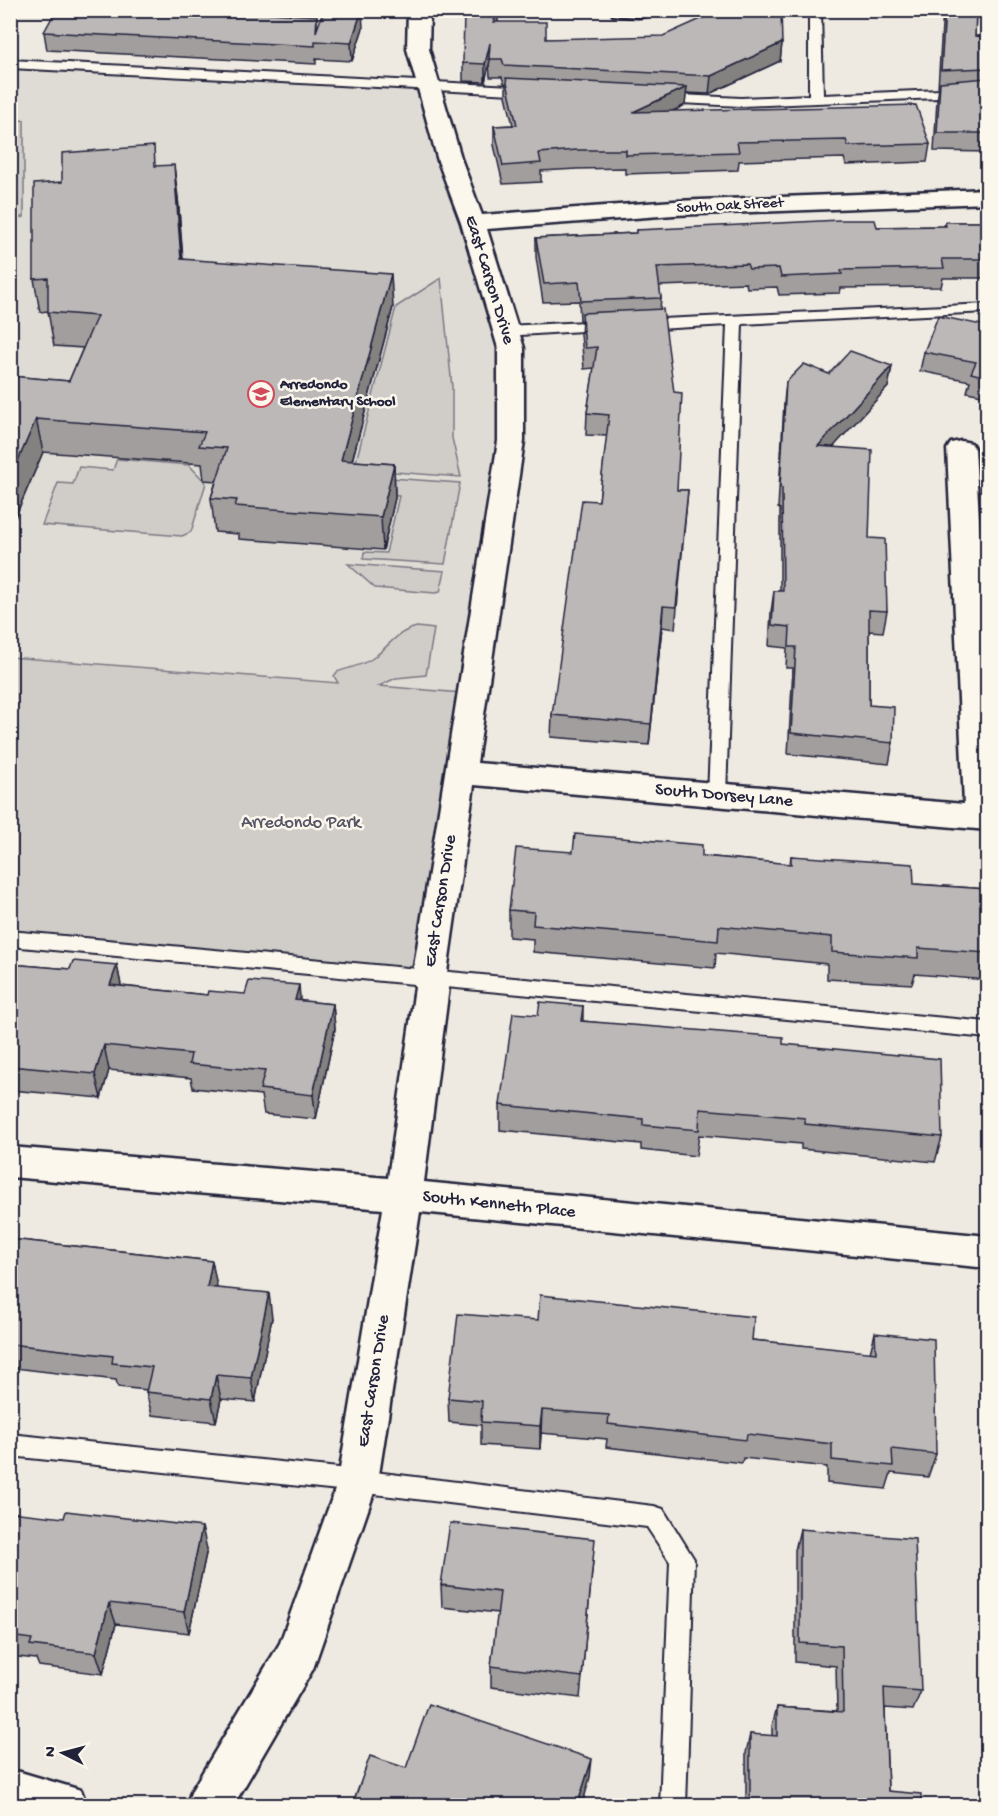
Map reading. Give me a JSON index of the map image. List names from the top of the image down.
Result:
{
  "streets": {
    "street": [
      "South Oak Street",
      "East Carson Drive",
      "South Dorsey Lane",
      "South Kenneth Place"
    ]
  },
  "crossings": [
    ["South Oak Street", "East Carson Drive"],
    ["East Carson Drive", "South Dorsey Lane"],
    ["East Carson Drive", "South Kenneth Place"]
  ],
  "parks": ["Arredondo Park"],
  "places": {
    "school or university": ["Arredondo Elementary School"]
  },
  "north": "left"
}
